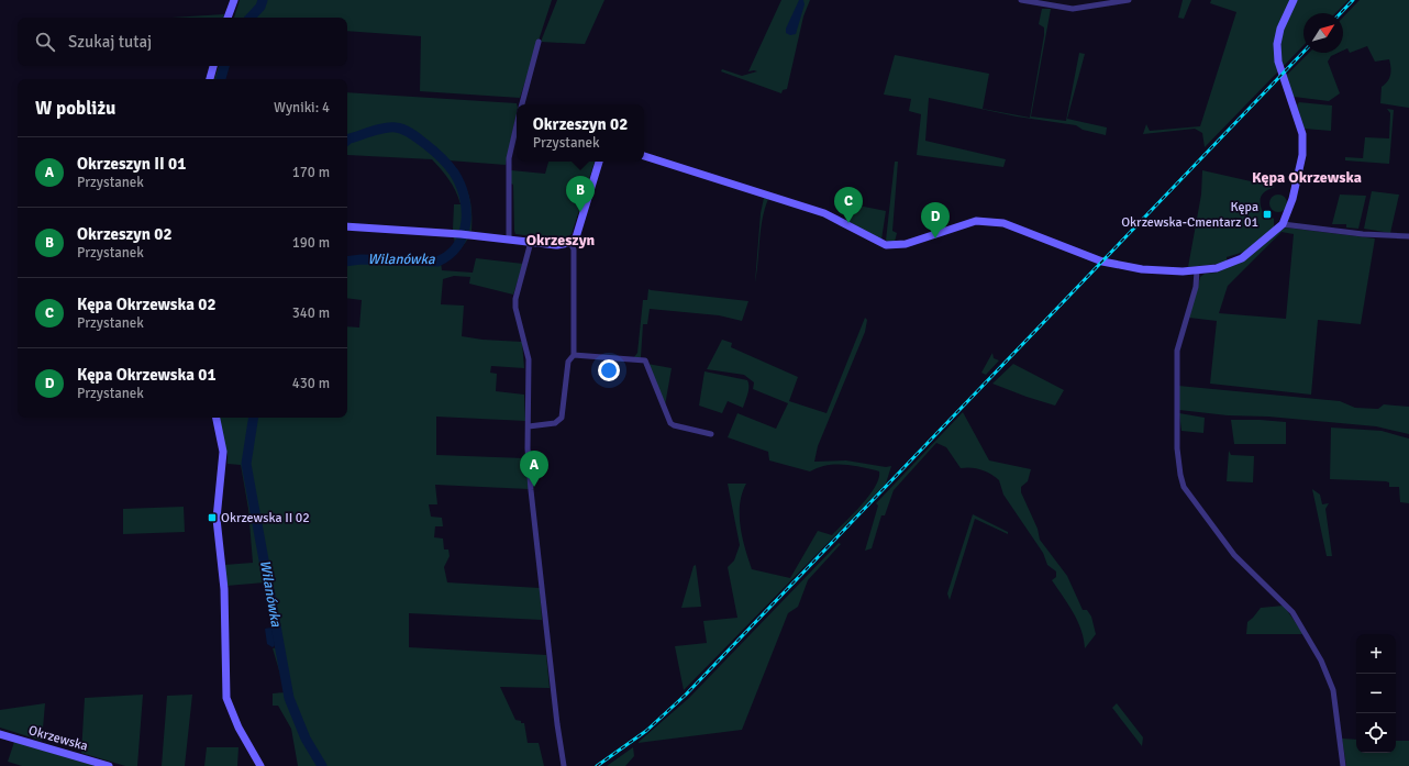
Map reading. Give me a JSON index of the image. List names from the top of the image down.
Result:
{
  "streets": {
    "street": ["Okrzewska"]
  },
  "districts": ["Kępa Okrzewska", "Okrzeszyn"],
  "water": ["Wilanówka"],
  "places": {
    "transit": ["Kępa Okrzewska-Cmentarz 01", "Okrzewska II 02"]
  },
  "north": "top right",
  "page": {
    "search": "Szukaj tutaj",
    "heading": ["W pobliżu", "Wyniki: 4"],
    "popup": ["Okrzeszyn 02", "Przystanek"],
    "list": [
      {
        "mark": "A",
        "name": "Okrzeszyn II 01",
        "note": "Przystanek",
        "value": "170 m"
      },
      {
        "mark": "B",
        "name": "Okrzeszyn 02",
        "note": "Przystanek",
        "value": "190 m"
      },
      {
        "mark": "C",
        "name": "Kępa Okrzewska 02",
        "note": "Przystanek",
        "value": "340 m"
      },
      {
        "mark": "D",
        "name": "Kępa Okrzewska 01",
        "note": "Przystanek",
        "value": "430 m"
      }
    ],
    "pins": [
      "B",
      "C",
      "D",
      "A"
    ],
    "map_buttons": ["+", "−"]
  }
}
